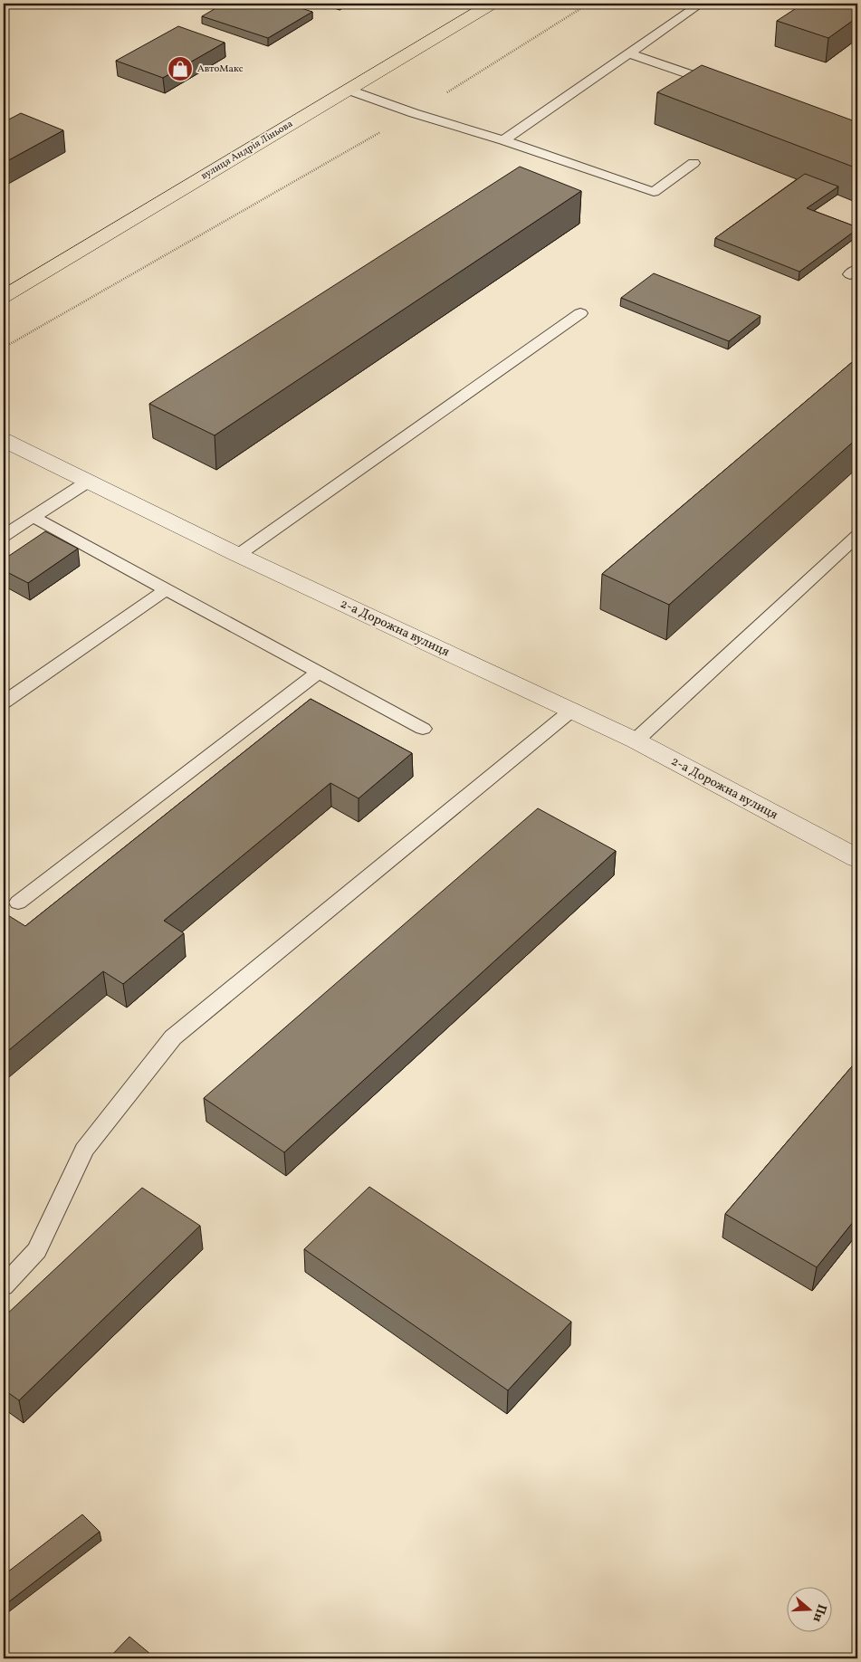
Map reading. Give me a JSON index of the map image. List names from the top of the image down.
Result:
{
  "streets": {
    "main road": ["вулиця Андрія Ліньова"],
    "street": ["2-а Дорожна вулиця"]
  },
  "places": {
    "shop": ["АвтоМакс"]
  },
  "north": "right"
}
